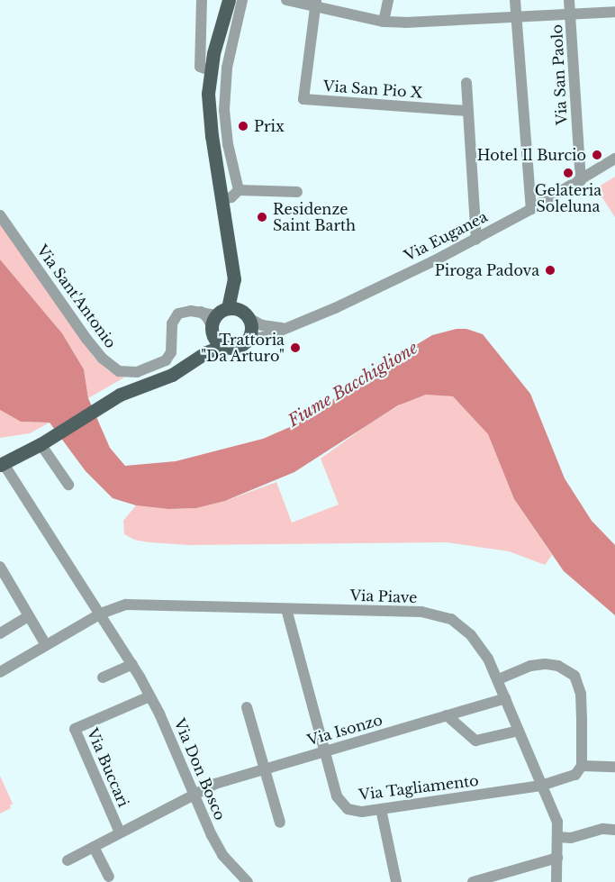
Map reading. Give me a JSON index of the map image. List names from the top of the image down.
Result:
{
  "streets": {
    "main road": ["Via Euganea"],
    "street": [
      "Via San Paolo",
      "Via San Pio X",
      "Via Sant'Antonio",
      "Via Piave",
      "Via Isonzo",
      "Via Buccari",
      "Via Don Bosco",
      "Via Tagliamento"
    ]
  },
  "crossings": [
    ["Via San Paolo", "Via Euganea"],
    ["Via Euganea", "Via Sant'Antonio"],
    ["Via Euganea", "Via Don Bosco"],
    ["Via Piave", "Via Isonzo"],
    ["Via Piave", "Via Don Bosco"],
    ["Via Piave", "Via Tagliamento"],
    ["Via Isonzo", "Via Buccari"],
    ["Via Isonzo", "Via Don Bosco"],
    ["Via Isonzo", "Via Tagliamento"],
    ["Via Buccari", "Via Don Bosco"]
  ],
  "water": ["Fiume Bacchiglione"],
  "places": [
    "Prix",
    "Hotel Il Burcio",
    "Gelateria Soleluna",
    "Residenze Saint Barth",
    "Piroga Padova",
    "Trattoria \"Da Arturo\""
  ]
}
